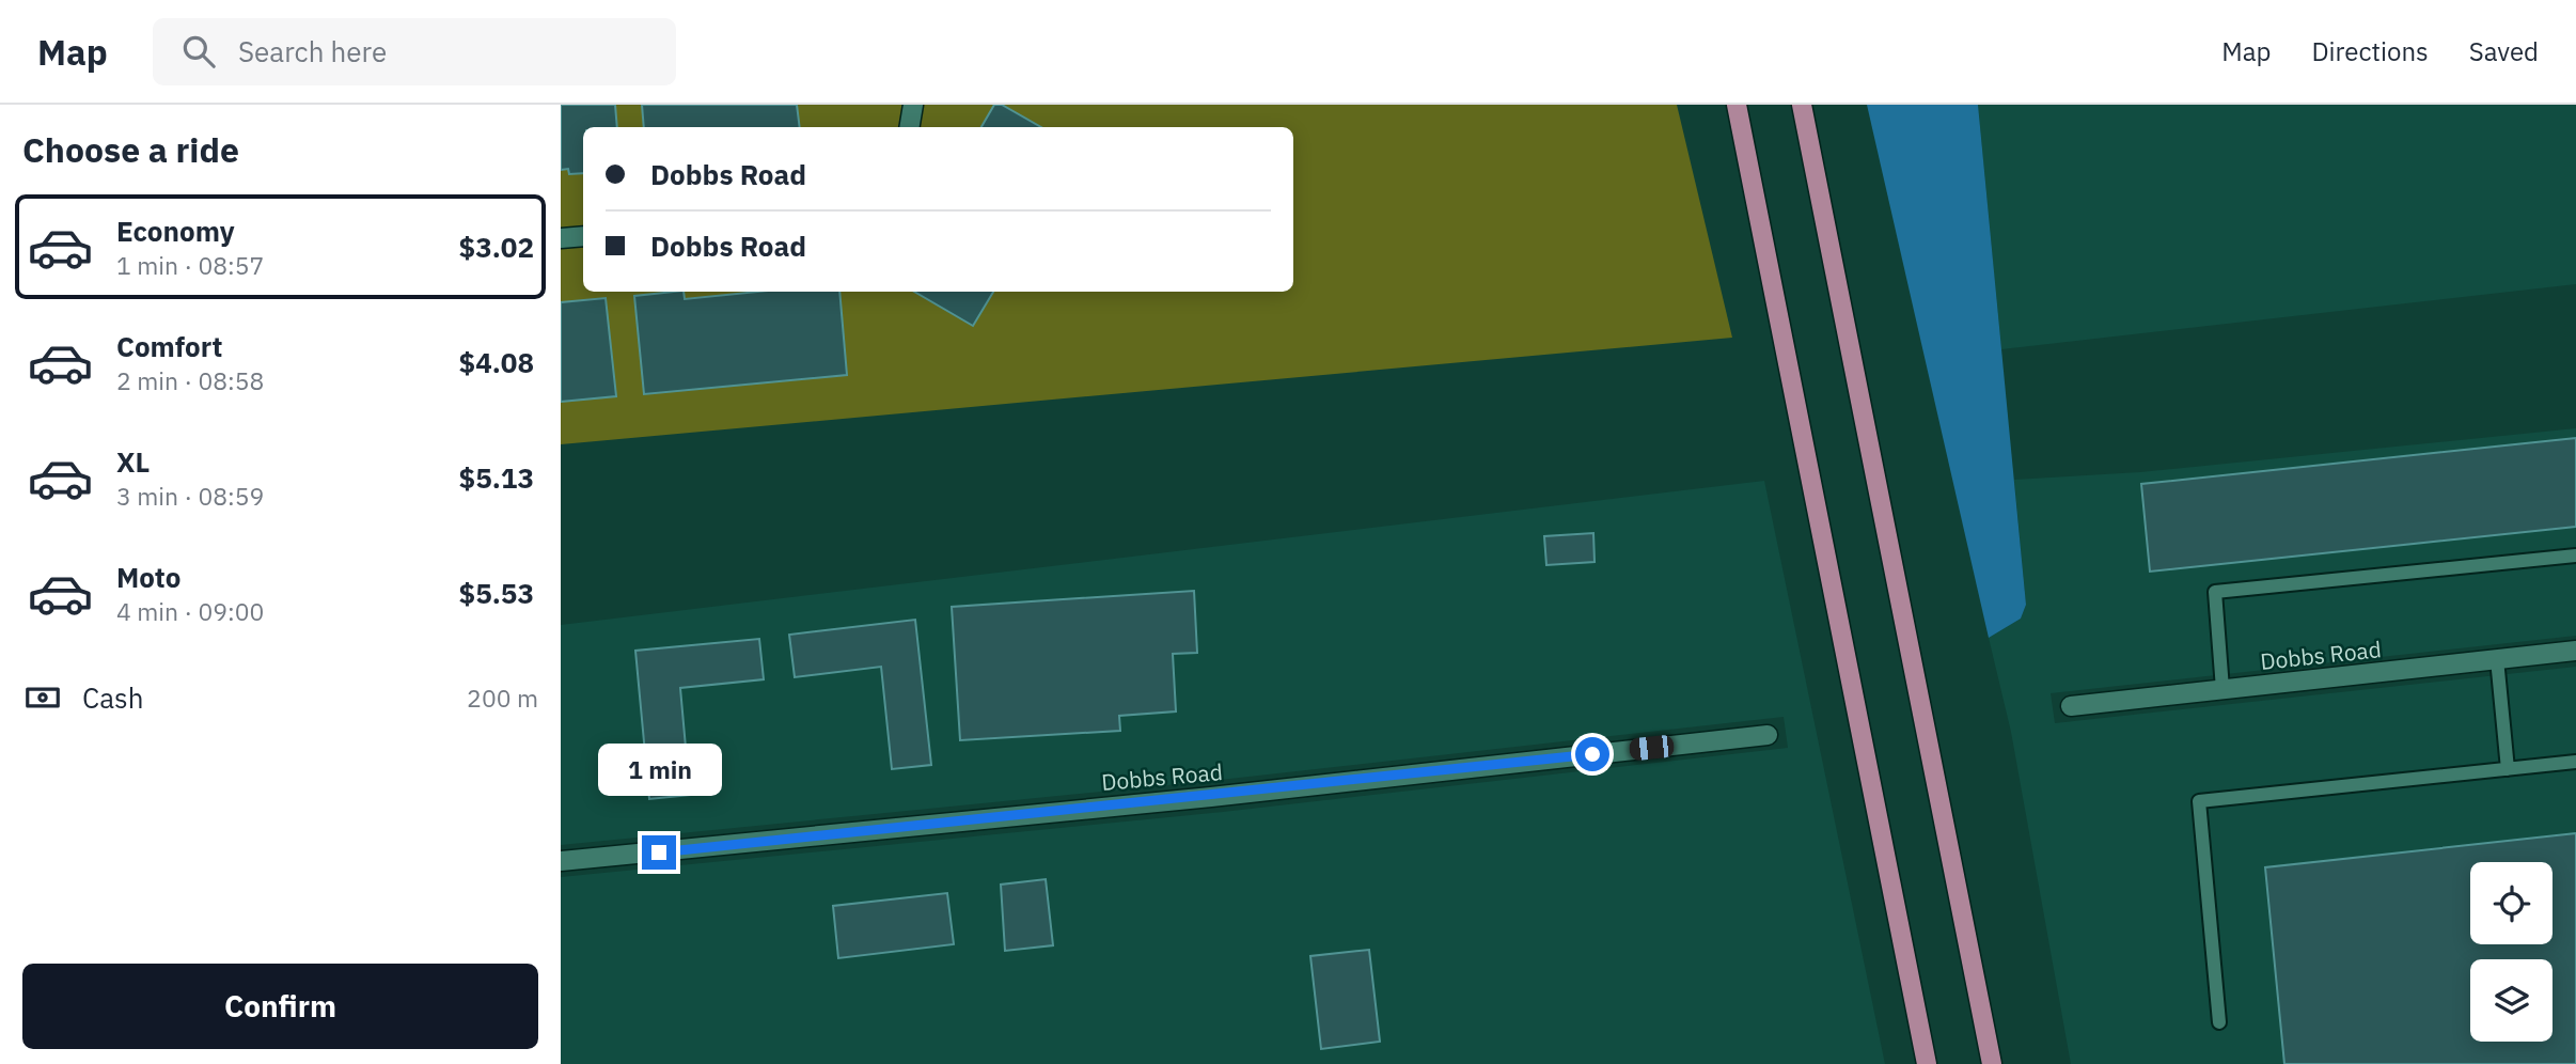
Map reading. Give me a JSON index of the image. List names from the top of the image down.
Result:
{
  "streets": {
    "street": ["Dobbs Road"]
  },
  "page": {
    "header": "Map",
    "search": "Search here",
    "nav": ["Map", "Directions", "Saved"],
    "heading": "Choose a ride",
    "banner": ["Dobbs Road", "Dobbs Road"],
    "list": [
      {
        "name": "Economy",
        "note": "1 min · 08:57",
        "value": "$3.02"
      },
      {
        "name": "Comfort",
        "note": "2 min · 08:58",
        "value": "$4.08"
      },
      {
        "name": "XL",
        "note": "3 min · 08:59",
        "value": "$5.13"
      },
      {
        "name": "Moto",
        "note": "4 min · 09:00",
        "value": "$5.53"
      }
    ],
    "pay": ["Cash", "200 m"],
    "bubble": "1 min",
    "buttons": "Confirm"
  }
}
